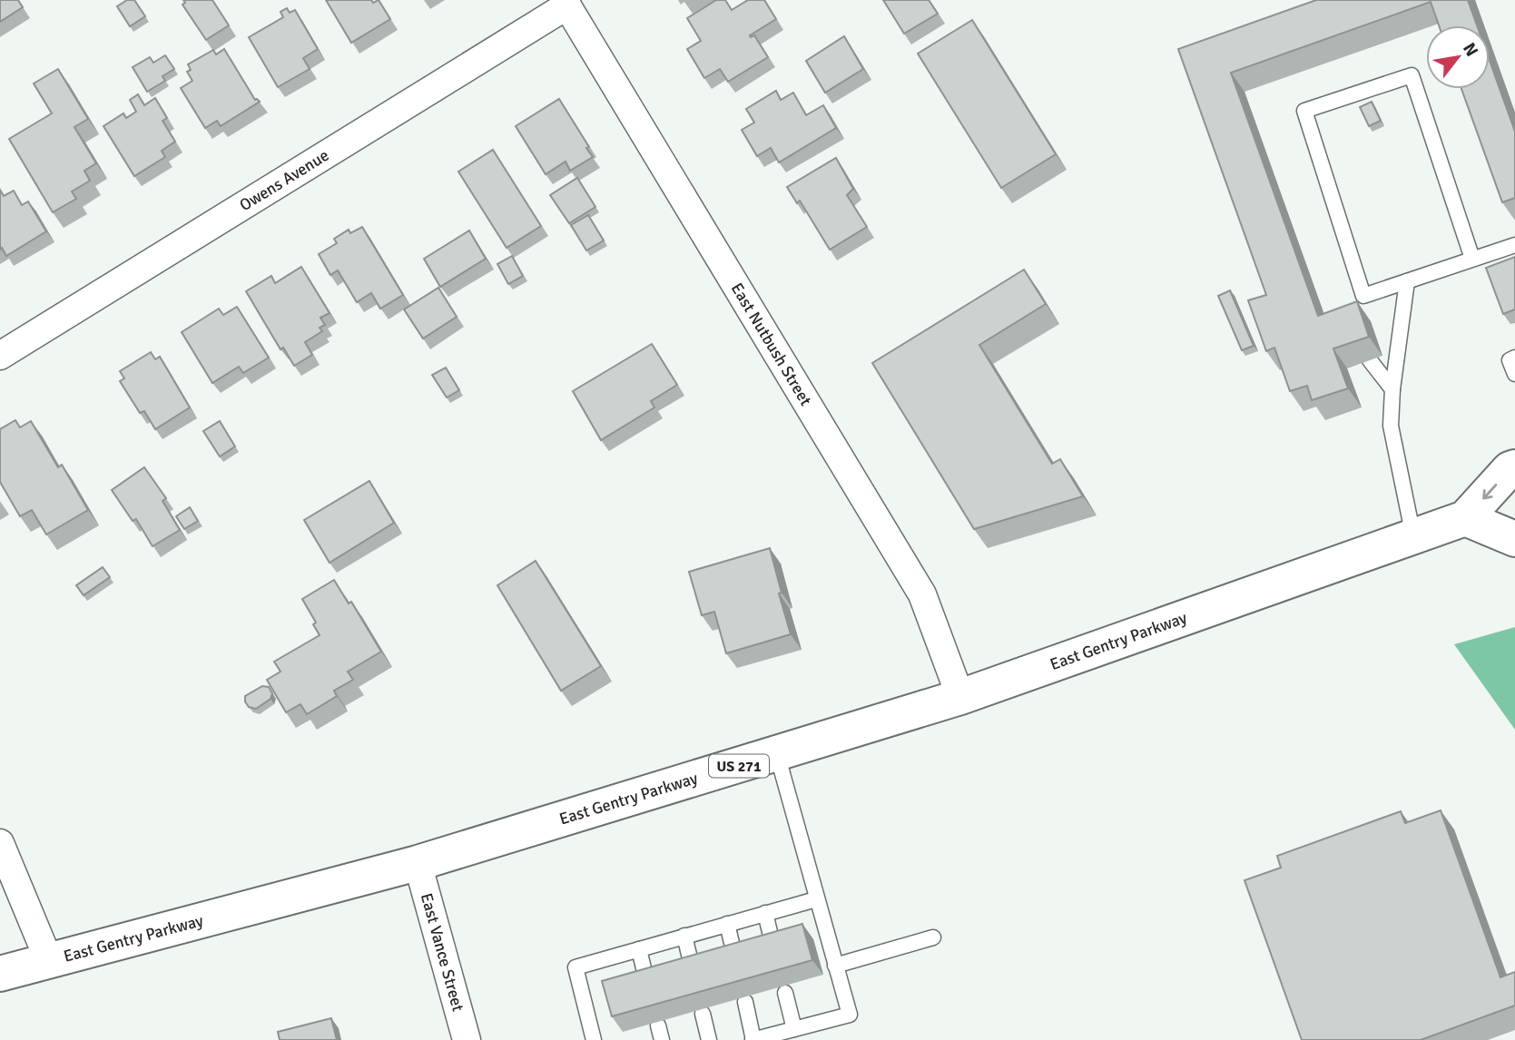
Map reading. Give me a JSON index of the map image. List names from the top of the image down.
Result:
{
  "streets": {
    "main road": ["East Gentry Parkway", "US 271"],
    "street": ["Owens Avenue", "East Nutbush Street", "East Vance Street"]
  },
  "crossings": [
    ["Owens Avenue", "East Nutbush Street"],
    ["East Nutbush Street", "East Gentry Parkway"],
    ["East Gentry Parkway", "East Vance Street"]
  ],
  "north": "top right"
}
